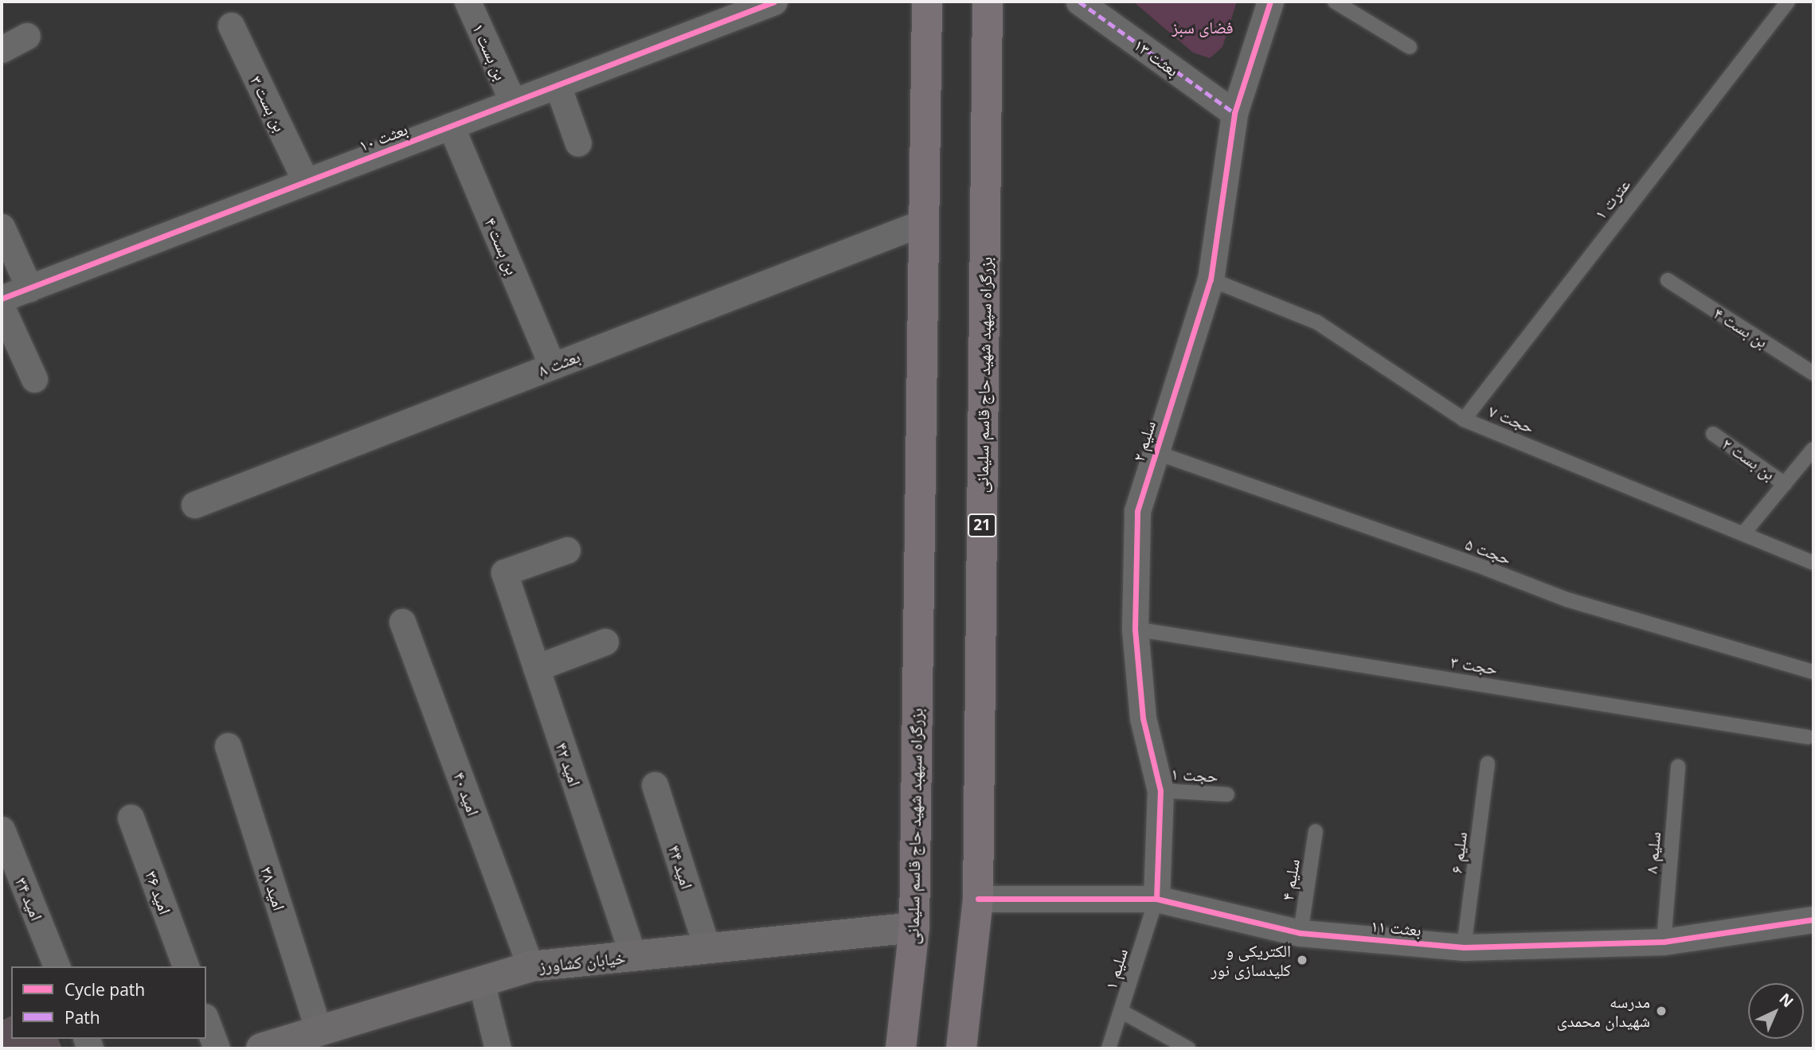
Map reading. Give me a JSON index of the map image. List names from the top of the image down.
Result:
{
  "streets": {
    "highway": ["بزرگراه سپهبد شهید حاج قاسم سلیمانی", "21"],
    "main road": ["خیابان کشاورز"],
    "street": [
      "بن بست ۱",
      "بعثت ۱۳",
      "بن بست ۳",
      "بعثت ۱۰",
      "بن بست ۴",
      "بعثت ۸",
      "سلیم ۲",
      "امید ۴۲",
      "امید ۴۰",
      "امید ۴۴",
      "امید ۳۸",
      "امید ۳۶",
      "امید ۳۴",
      "بعثت ۱۱"
    ],
    "lane": [
      "عترت ۱",
      "حجت ۷",
      "بن بست ۲",
      "حجت ۵",
      "حجت ۳",
      "حجت ۱",
      "سلیم ۶",
      "سلیم ۸",
      "سلیم ۴",
      "سلیم ۱"
    ]
  },
  "crossings": [
    ["بن بست ۱", "بعثت ۱۰"],
    ["بعثت ۱۳", "سلیم ۲"],
    ["بن بست ۳", "بعثت ۱۰"],
    ["بعثت ۱۰", "بن بست ۴"],
    ["عترت ۱", "حجت ۷"],
    ["بن بست ۴", "بعثت ۸"],
    ["بعثت ۸", "بزرگراه سپهبد شهید حاج قاسم سلیمانی"],
    ["بزرگراه سپهبد شهید حاج قاسم سلیمانی", "بعثت ۱۱"],
    ["بزرگراه سپهبد شهید حاج قاسم سلیمانی", "خیابان کشاورز"],
    ["حجت ۷", "سلیم ۲"],
    ["سلیم ۲", "حجت ۵"],
    ["سلیم ۲", "حجت ۳"],
    ["سلیم ۲", "حجت ۱"],
    ["سلیم ۲", "بعثت ۱۱"],
    ["سلیم ۲", "سلیم ۱"],
    ["امید ۴۲", "خیابان کشاورز"],
    ["امید ۴۰", "خیابان کشاورز"],
    ["سلیم ۶", "بعثت ۱۱"],
    ["سلیم ۸", "بعثت ۱۱"],
    ["امید ۴۴", "خیابان کشاورز"],
    ["سلیم ۴", "بعثت ۱۱"],
    ["امید ۳۸", "خیابان کشاورز"],
    ["بعثت ۱۱", "سلیم ۱"]
  ],
  "parks": ["فضای سبز"],
  "places": ["الکتریکی و کلیدسازی نور", "مدرسه شهیدان محمدی"],
  "legend": ["Cycle path", "Path"],
  "north": "top right"
}
